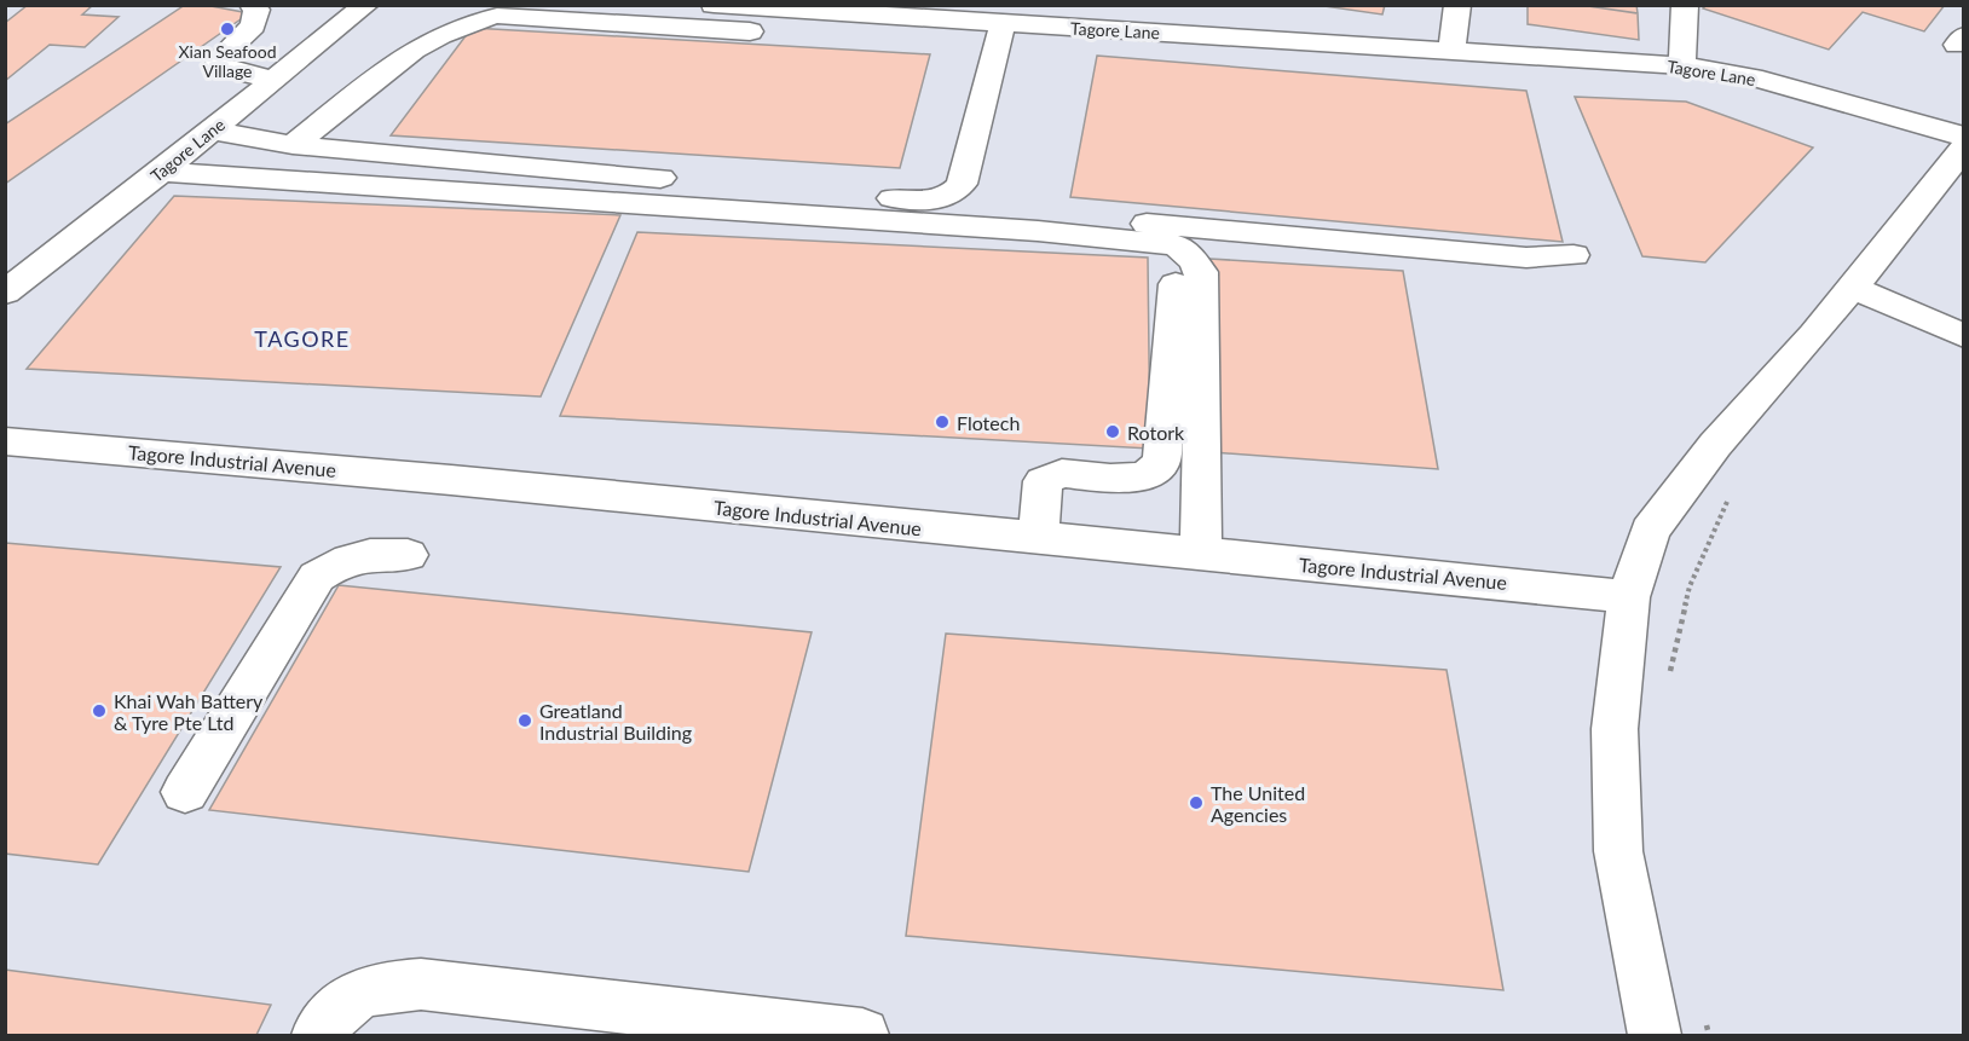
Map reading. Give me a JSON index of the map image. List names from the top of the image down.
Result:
{
  "streets": {
    "street": ["Tagore Lane", "Tagore Industrial Avenue"]
  },
  "districts": ["TAGORE"],
  "places": [
    "Xian Seafood Village",
    "Flotech",
    "Rotork",
    "Khai Wah Battery & Tyre Pte Ltd",
    "Greatland Industrial Building",
    "The United Agencies"
  ]
}
